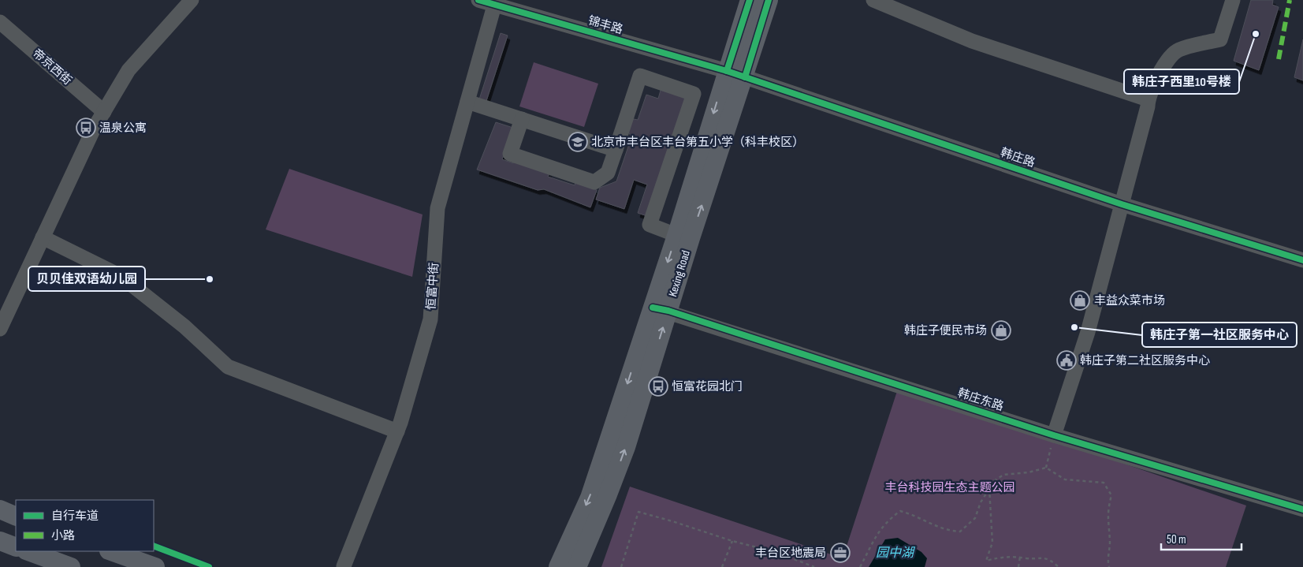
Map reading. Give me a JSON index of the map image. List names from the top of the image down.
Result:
{
  "streets": {
    "main road": ["Kexing Road"],
    "street": [
      "锦丰路",
      "帝京西街",
      "韩庄路",
      "恒富中街",
      "韩庄东路"
    ]
  },
  "crossings": [
    ["锦丰路", "韩庄路"],
    ["锦丰路", "Kexing Road"],
    ["锦丰路", "恒富中街"],
    ["韩庄路", "Kexing Road"],
    ["Kexing Road", "韩庄东路"]
  ],
  "water": ["园中湖"],
  "parks": ["丰台科技园生态主题公园"],
  "places": {
    "other": ["韩庄子西里10号楼", "贝贝佳双语幼儿园", "韩庄子第一社区服务中心"],
    "bus stop": ["温泉公寓", "恒富花园北门"],
    "school or university": ["北京市丰台区丰台第五小学（科丰校区）"],
    "shop": ["丰益众菜市场", "韩庄子便民市场"],
    "public building": ["韩庄子第二社区服务中心"],
    "office": ["丰台区地震局"]
  },
  "legend": ["自行车道", "小路"],
  "scale_bar": "50 m"
}
